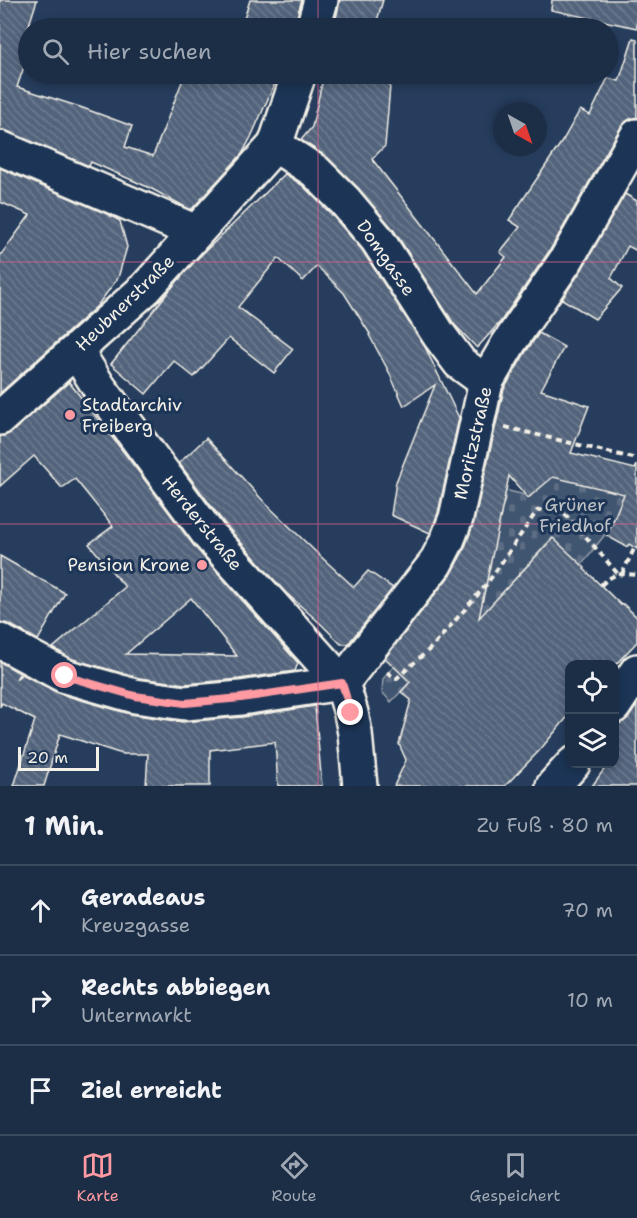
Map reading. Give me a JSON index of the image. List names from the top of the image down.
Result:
{
  "streets": {
    "street": [
      "Domgasse",
      "Heubnerstraße",
      "Moritzstraße",
      "Herderstraße"
    ]
  },
  "crossings": [
    ["Domgasse", "Heubnerstraße"],
    ["Domgasse", "Moritzstraße"],
    ["Heubnerstraße", "Herderstraße"],
    ["Moritzstraße", "Herderstraße"]
  ],
  "parks": ["Grüner Friedhof"],
  "places": ["Stadtarchiv Freiberg", "Pension Krone"],
  "scale_bar": "20 m",
  "north": "bottom right",
  "page": {
    "search": "Hier suchen",
    "scale": "20 m",
    "heading": ["1 Min.", "Zu Fuß · 80 m"],
    "list": [
      ["Geradeaus", "Kreuzgasse", "70 m"],
      ["Rechts abbiegen", "Untermarkt", "10 m"],
      "Ziel erreicht"
    ],
    "nav": ["Karte", "Route", "Gespeichert"]
  }
}
